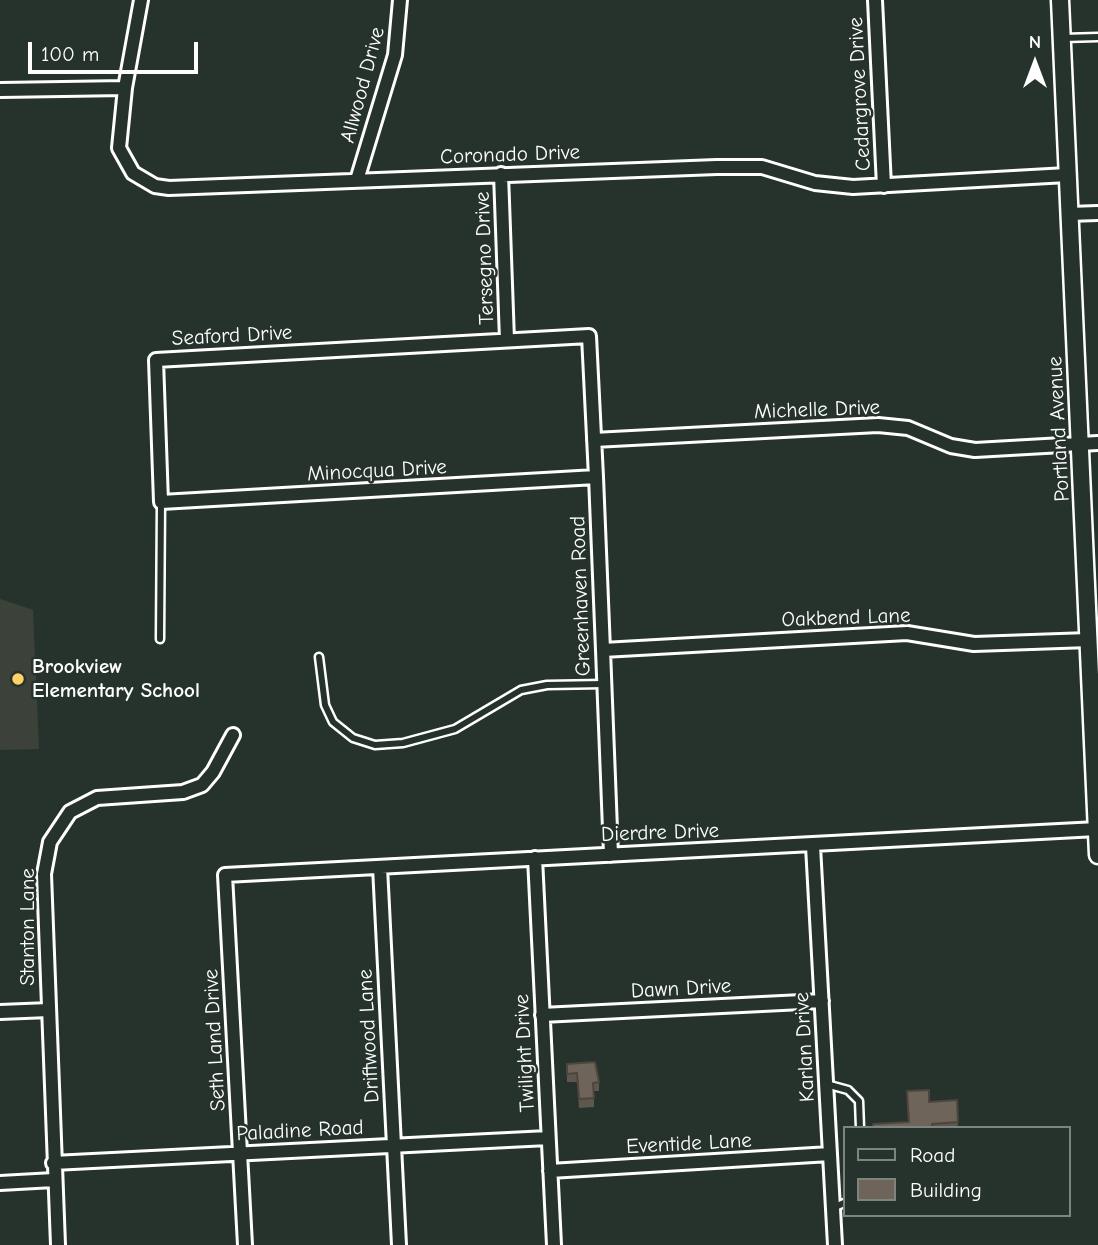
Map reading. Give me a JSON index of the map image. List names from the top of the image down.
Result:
{
  "streets": {
    "main road": ["Portland Avenue"],
    "street": [
      "Allwood Drive",
      "Cedargrove Drive",
      "Coronado Drive",
      "Tersegno Drive",
      "Seaford Drive",
      "Michelle Drive",
      "Minocqua Drive",
      "Greenhaven Road",
      "Oakbend Lane",
      "Dierdre Drive",
      "Stanton Lane",
      "Dawn Drive",
      "Driftwood Lane",
      "Seth Land Drive",
      "Karlan Drive",
      "Twilight Drive",
      "Paladine Road",
      "Eventide Lane"
    ]
  },
  "crossings": [
    ["Allwood Drive", "Coronado Drive"],
    ["Cedargrove Drive", "Coronado Drive"],
    ["Coronado Drive", "Tersegno Drive"],
    ["Coronado Drive", "Portland Avenue"],
    ["Tersegno Drive", "Seaford Drive"],
    ["Seaford Drive", "Minocqua Drive"],
    ["Seaford Drive", "Greenhaven Road"],
    ["Michelle Drive", "Portland Avenue"],
    ["Michelle Drive", "Greenhaven Road"],
    ["Portland Avenue", "Oakbend Lane"],
    ["Portland Avenue", "Dierdre Drive"],
    ["Minocqua Drive", "Greenhaven Road"],
    ["Greenhaven Road", "Oakbend Lane"],
    ["Greenhaven Road", "Dierdre Drive"],
    ["Dierdre Drive", "Driftwood Lane"],
    ["Dierdre Drive", "Seth Land Drive"],
    ["Dierdre Drive", "Karlan Drive"],
    ["Dierdre Drive", "Twilight Drive"],
    ["Stanton Lane", "Paladine Road"],
    ["Dawn Drive", "Karlan Drive"],
    ["Dawn Drive", "Twilight Drive"],
    ["Driftwood Lane", "Paladine Road"],
    ["Seth Land Drive", "Paladine Road"],
    ["Karlan Drive", "Eventide Lane"],
    ["Twilight Drive", "Paladine Road"],
    ["Twilight Drive", "Eventide Lane"]
  ],
  "places": ["Brookview Elementary School"],
  "legend": ["Road", "Building"],
  "scale_bar": "100 m",
  "north": "top"
}
